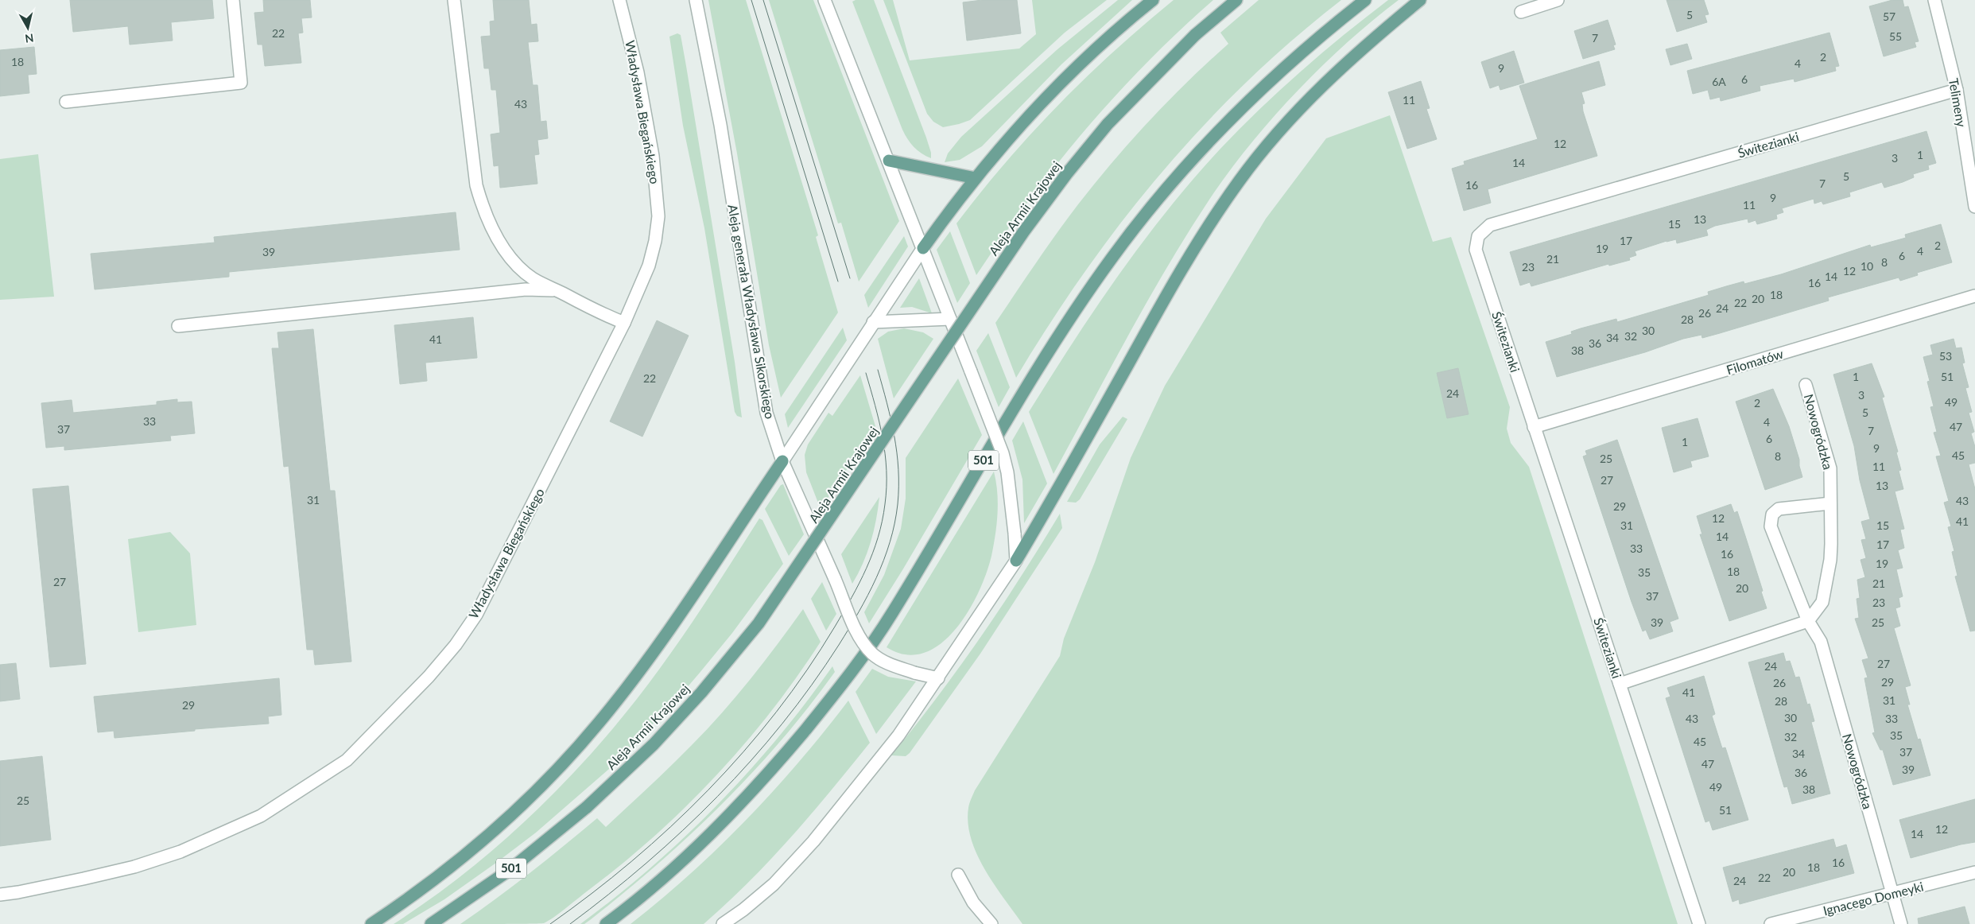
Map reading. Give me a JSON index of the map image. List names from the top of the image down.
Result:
{
  "streets": {
    "main road": ["Aleja Armii Krajowej", "501"],
    "street": [
      "Telimeny",
      "Władysława Biegańskiego",
      "Świtezianki",
      "Aleja generała Władysława Sikorskiego",
      "Filomatów",
      "Nowogródzka",
      "Ignacego Domeyki"
    ]
  },
  "crossings": [
    ["Telimeny", "Świtezianki"],
    ["Świtezianki", "Filomatów"],
    ["Nowogródzka", "Ignacego Domeyki"]
  ],
  "house_numbers": [
    "5",
    "57",
    "22",
    "55",
    "7",
    "2",
    "18",
    "4",
    "9",
    "6",
    "6A",
    "11",
    "43",
    "12",
    "1",
    "3",
    "14",
    "5",
    "7",
    "16",
    "9",
    "11",
    "13",
    "15",
    "17",
    "2",
    "19",
    "4",
    "39",
    "6",
    "21",
    "8",
    "10",
    "23",
    "12",
    "14",
    "16",
    "18",
    "20",
    "22",
    "24",
    "26",
    "28",
    "30",
    "32",
    "34",
    "41",
    "36",
    "38",
    "53",
    "1",
    "51",
    "22",
    "24",
    "3",
    "49",
    "2",
    "5",
    "33",
    "4",
    "47",
    "37",
    "7",
    "6",
    "1",
    "9",
    "45",
    "8",
    "25",
    "11",
    "27",
    "13",
    "31",
    "43",
    "29",
    "12",
    "41",
    "31",
    "15",
    "14",
    "17",
    "33",
    "16",
    "19",
    "18",
    "35",
    "27",
    "21",
    "20",
    "37",
    "23",
    "39",
    "25",
    "27",
    "24",
    "29",
    "26",
    "41",
    "31",
    "28",
    "29",
    "30",
    "43",
    "33",
    "35",
    "32",
    "45",
    "37",
    "34",
    "47",
    "39",
    "36",
    "49",
    "38",
    "25",
    "51",
    "12",
    "14",
    "16",
    "18",
    "20",
    "22",
    "24"
  ],
  "north": "bottom"
}
